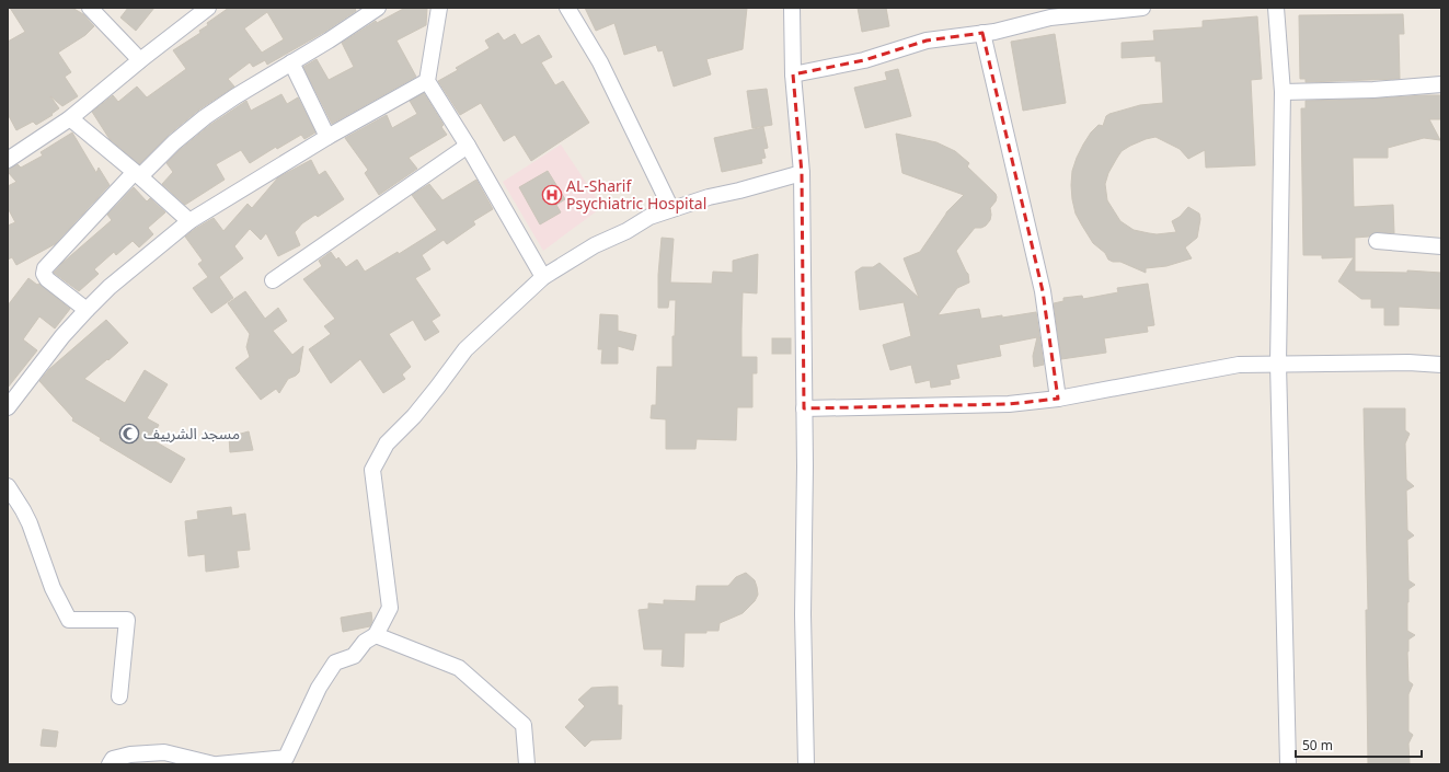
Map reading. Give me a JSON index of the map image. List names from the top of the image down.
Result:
{
  "places": {
    "hospital": ["AL-Sharif Psychiatric Hospital"],
    "mosque": ["مسجد الشرييف"]
  },
  "scale_bar": "50 m"
}
